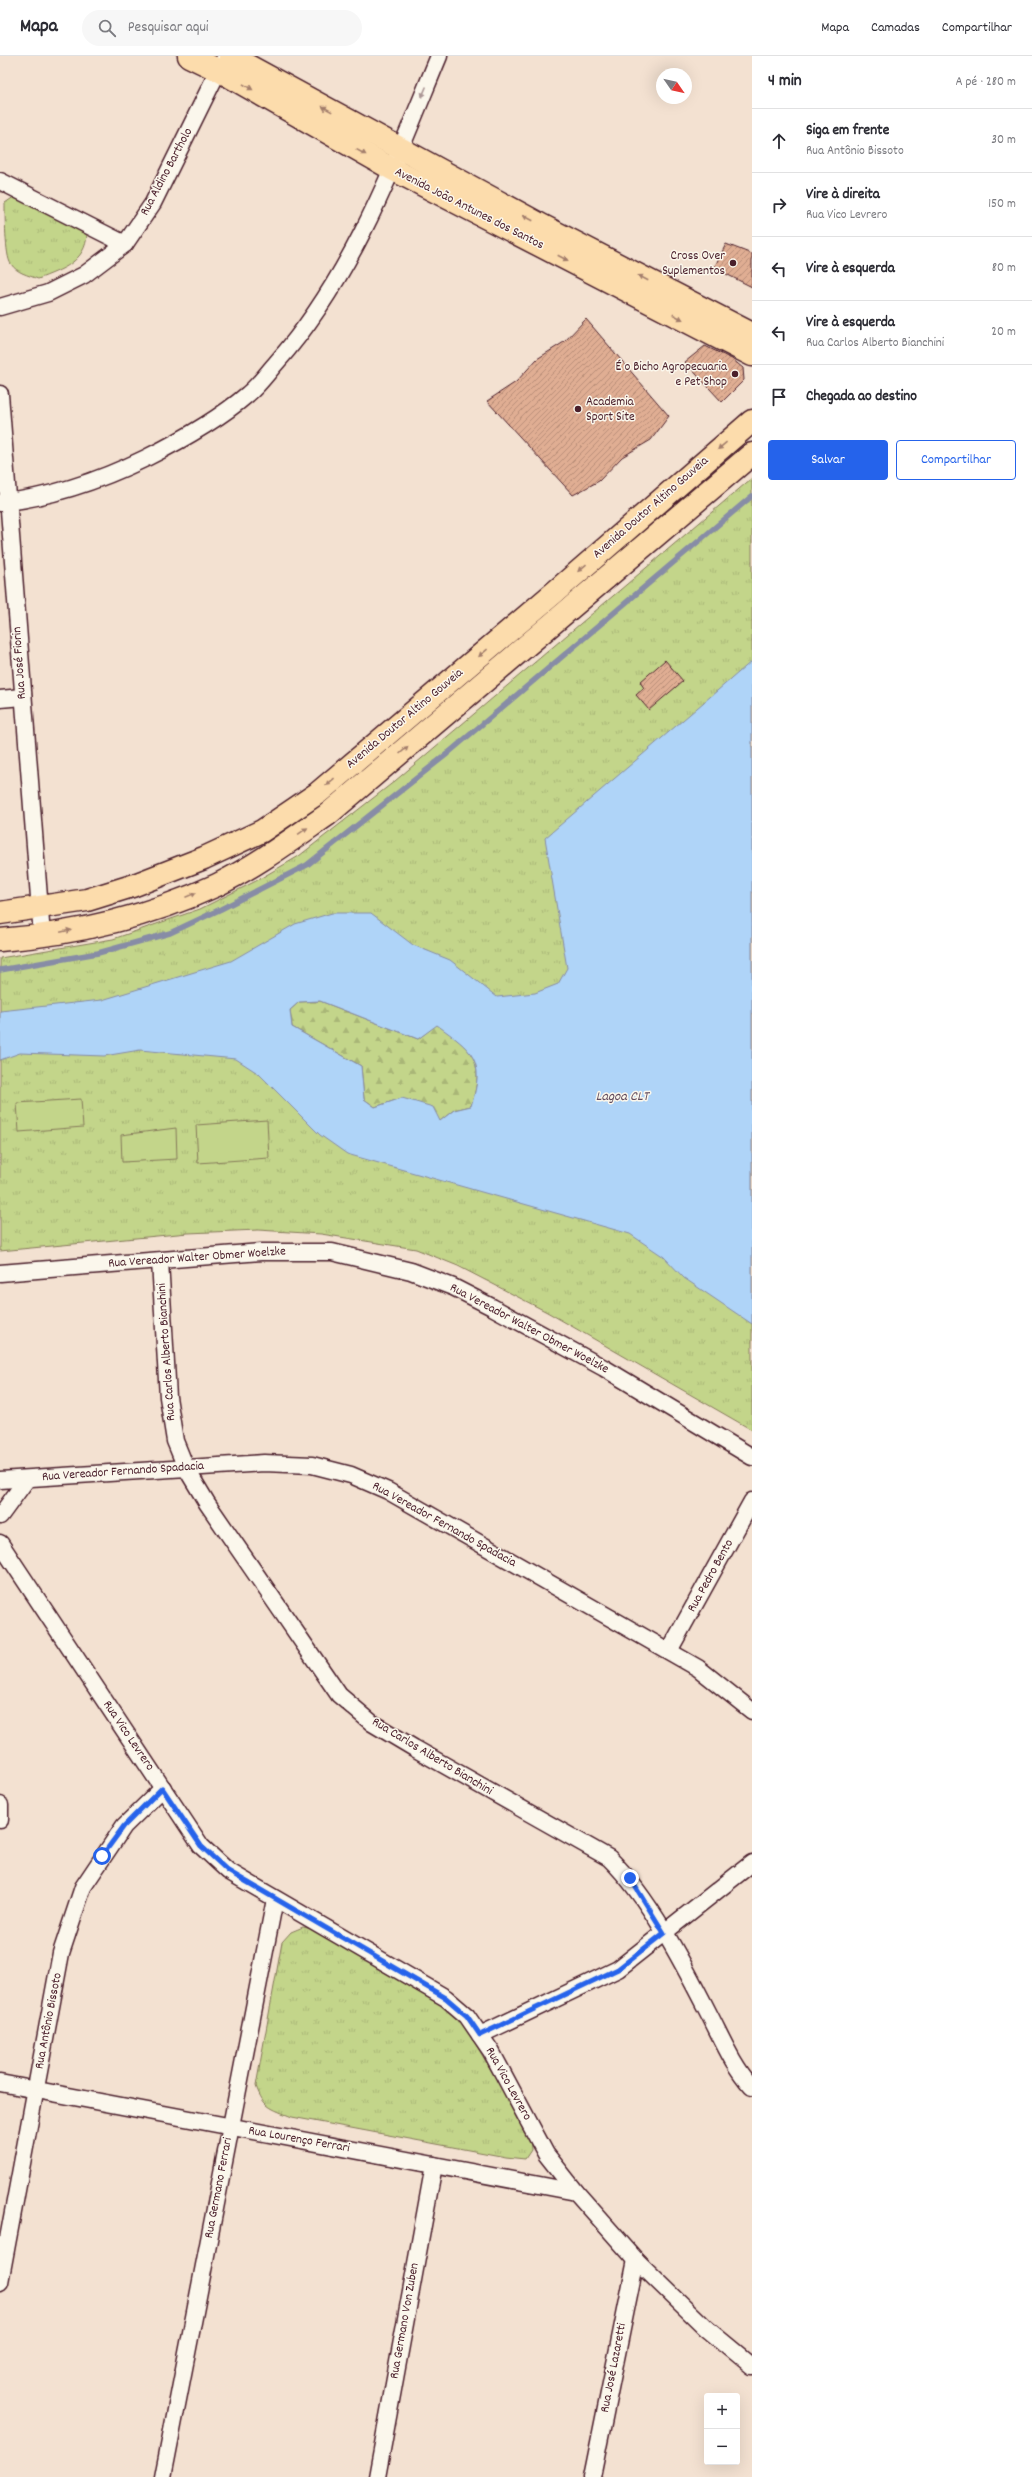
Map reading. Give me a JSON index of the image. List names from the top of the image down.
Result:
{
  "streets": {
    "main road": ["Avenida João Antunes dos Santos", "Avenida Doutor Altino Gouveia"],
    "street": [
      "Rua Aldino Bartholo",
      "Rua José Fiorin",
      "Rua Vereador Walter Obmer Woelzke",
      "Rua Carlos Alberto Bianchini",
      "Rua Vereador Fernando Spadacia",
      "Rua Pedro Bento",
      "Rua Vico Levrero",
      "Rua Antônio Bissoto",
      "Rua Lourenço Ferrari",
      "Rua Germano Ferrari",
      "Rua Germano Von Zuben",
      "Rua José Lazaretti"
    ]
  },
  "crossings": [
    ["Rua Aldino Bartholo", "Avenida João Antunes dos Santos"],
    ["Avenida Doutor Altino Gouveia", "Rua José Fiorin"],
    ["Rua Vereador Walter Obmer Woelzke", "Rua Carlos Alberto Bianchini"],
    ["Rua Carlos Alberto Bianchini", "Rua Vereador Fernando Spadacia"],
    ["Rua Vereador Fernando Spadacia", "Rua Pedro Bento"],
    ["Rua Vico Levrero", "Rua Antônio Bissoto"],
    ["Rua Vico Levrero", "Rua Lourenço Ferrari"],
    ["Rua Vico Levrero", "Rua Germano Ferrari"],
    ["Rua Vico Levrero", "Rua José Lazaretti"],
    ["Rua Antônio Bissoto", "Rua Lourenço Ferrari"],
    ["Rua Lourenço Ferrari", "Rua Germano Ferrari"],
    ["Rua Lourenço Ferrari", "Rua Germano Von Zuben"]
  ],
  "water": ["Lagoa CLT"],
  "places": ["Cross Over Suplementos", "É o Bicho Agropecuaria e Pet Shop", "Academia Sport Site"],
  "north": "bottom right",
  "page": {
    "header": "Mapa",
    "search": "Pesquisar aqui",
    "nav": ["Mapa", "Camadas", "Compartilhar"],
    "heading": ["4 min", "A pé · 280 m"],
    "list": [
      ["Siga em frente", "Rua Antônio Bissoto", "30 m"],
      ["Vire à direita", "Rua Vico Levrero", "150 m"],
      ["Vire à esquerda", "80 m"],
      ["Vire à esquerda", "Rua Carlos Alberto Bianchini", "20 m"],
      "Chegada ao destino"
    ],
    "buttons": ["Salvar", "Compartilhar"],
    "map_buttons": ["+", "−"]
  }
}
